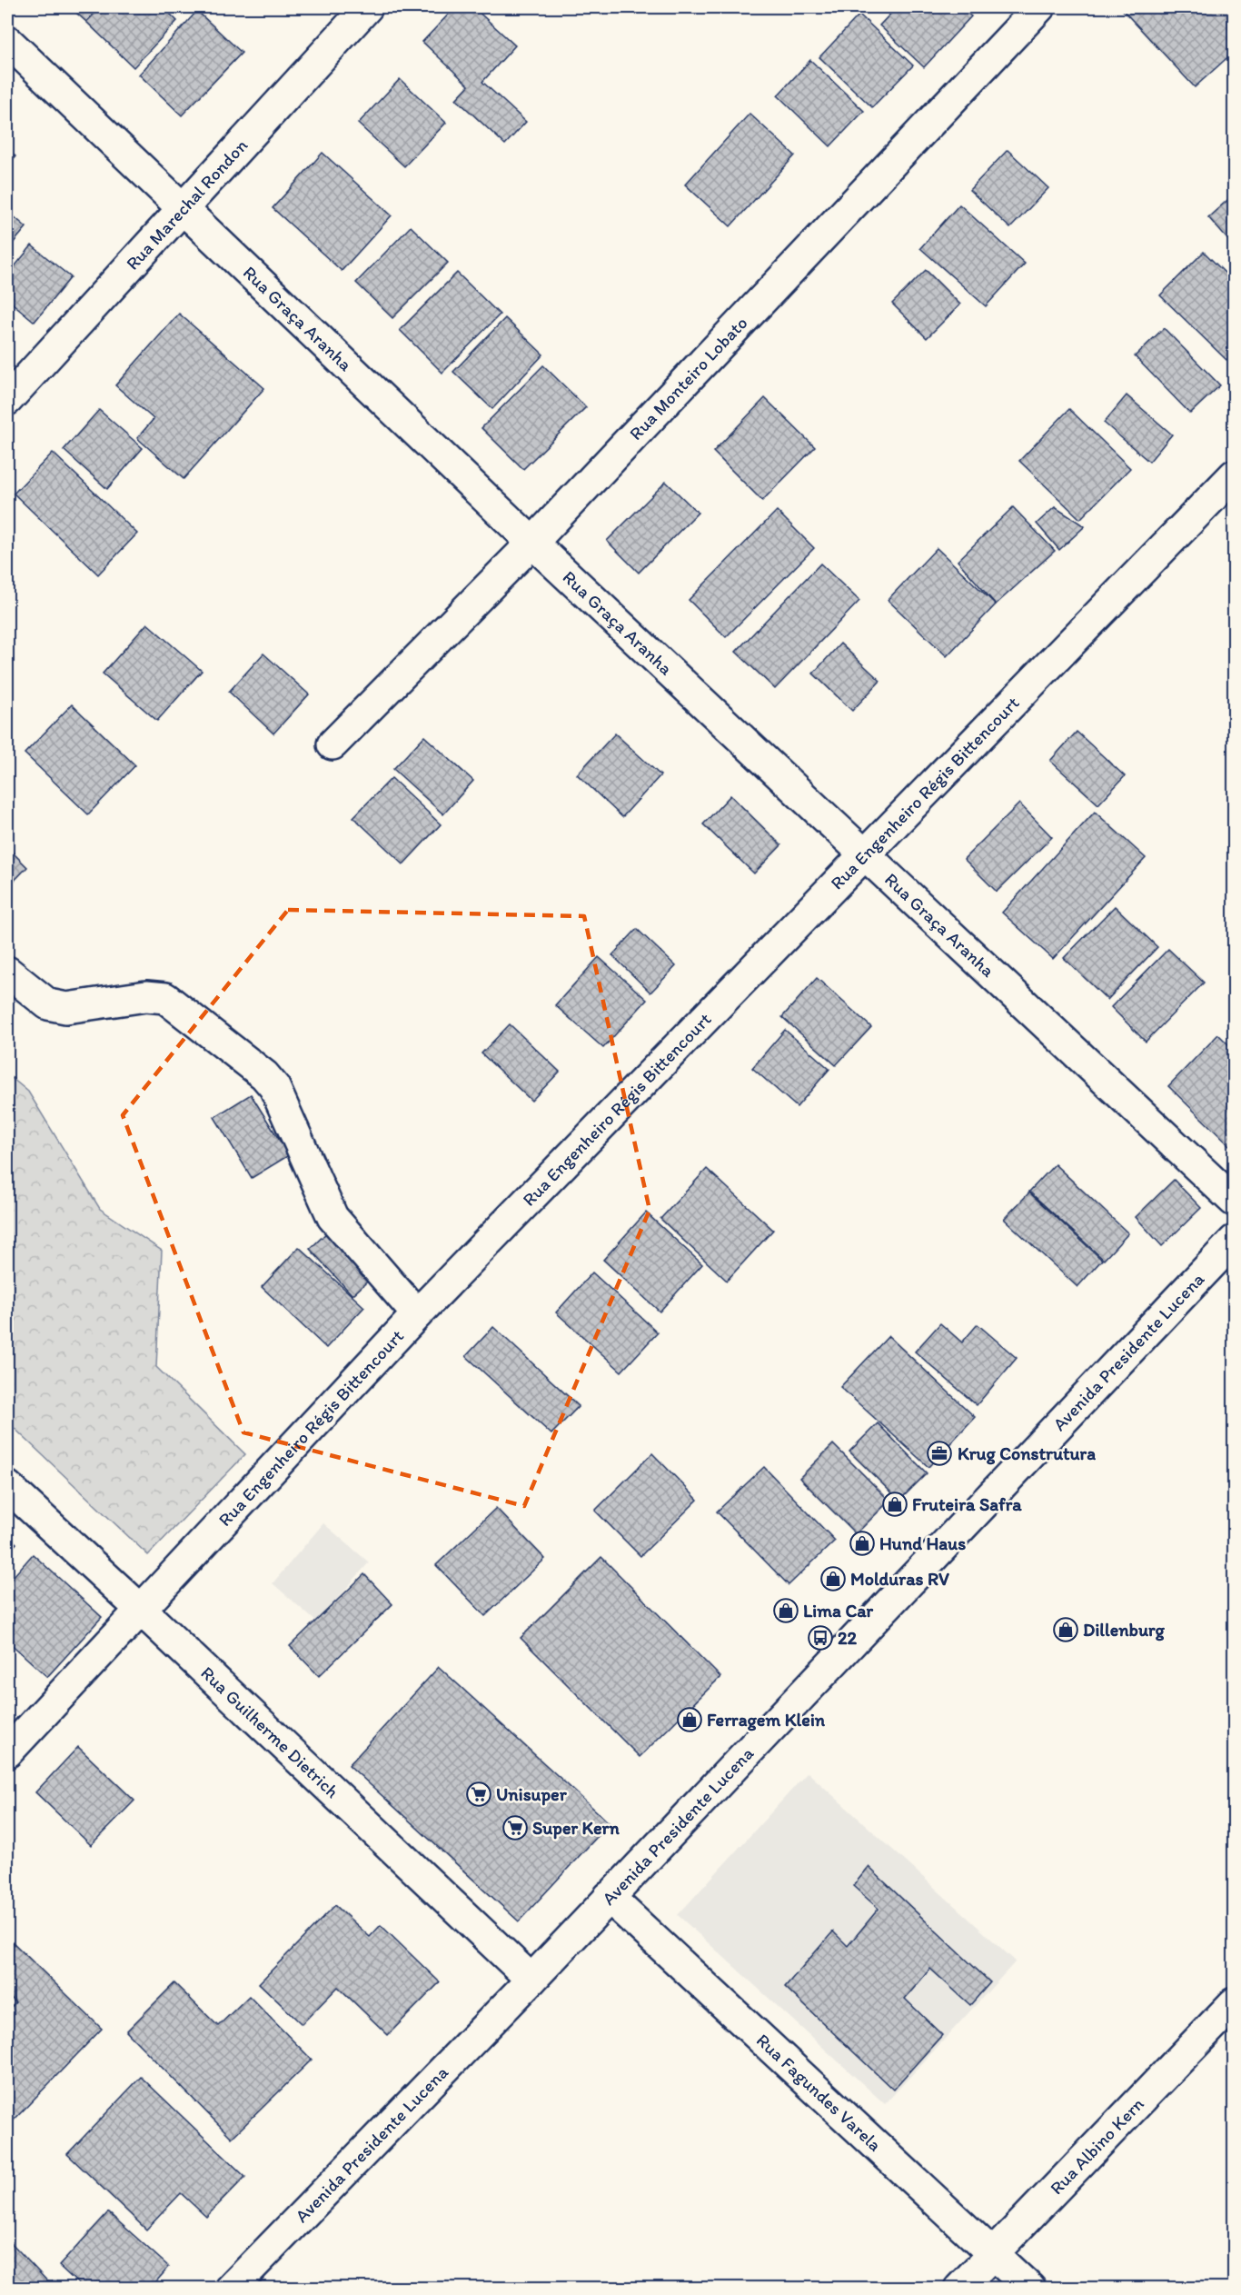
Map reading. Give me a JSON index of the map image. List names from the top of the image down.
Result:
{
  "streets": {
    "street": [
      "Rua Marechal Rondon",
      "Rua Graça Aranha",
      "Rua Monteiro Lobato",
      "Rua Engenheiro Régis Bittencourt",
      "Avenida Presidente Lucena",
      "Rua Guilherme Dietrich",
      "Rua Fagundes Varela",
      "Rua Albino Kern"
    ]
  },
  "crossings": [
    ["Rua Marechal Rondon", "Rua Graça Aranha"],
    ["Rua Graça Aranha", "Rua Monteiro Lobato"],
    ["Rua Graça Aranha", "Rua Engenheiro Régis Bittencourt"],
    ["Rua Engenheiro Régis Bittencourt", "Rua Guilherme Dietrich"],
    ["Avenida Presidente Lucena", "Rua Guilherme Dietrich"],
    ["Avenida Presidente Lucena", "Rua Fagundes Varela"],
    ["Rua Fagundes Varela", "Rua Albino Kern"]
  ],
  "places": {
    "office": ["Krug Construtura"],
    "shop": [
      "Fruteira Safra",
      "Hund Haus",
      "Molduras RV",
      "Lima Car",
      "Dillenburg",
      "Ferragem Klein"
    ],
    "bus stop": ["22"],
    "supermarket": ["Unisuper", "Super Kern"]
  }
}
